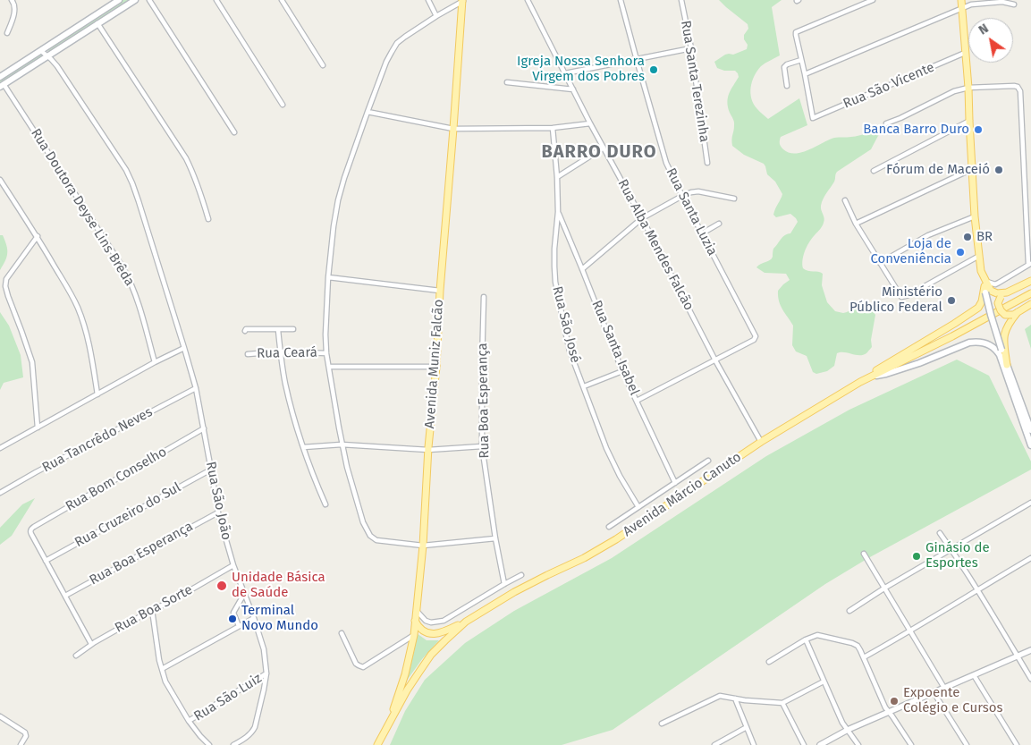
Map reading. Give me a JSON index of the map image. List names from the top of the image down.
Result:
{
  "streets": {
    "main road": ["Avenida Muniz Falcão", "Avenida Márcio Canuto"],
    "street": [
      "Rua Santa Terezinha",
      "Rua São Vicente",
      "Rua Doutora Deyse Lins Brêda",
      "Rua Santa Luzia",
      "Rua Alba Mendes Falcão",
      "Rua São José",
      "Rua Santa Isabel",
      "Rua Ceará",
      "Rua Boa Esperança",
      "Rua Tancrêdo Neves",
      "Rua Bom Conselho",
      "Rua São João",
      "Rua Cruzeiro do Sul",
      "Rua Boa Sorte",
      "Rua São Luiz"
    ]
  },
  "crossings": [
    ["Rua Santa Luzia", "Rua Alba Mendes Falcão"],
    ["Rua Alba Mendes Falcão", "Avenida Márcio Canuto"],
    ["Rua São José", "Rua Santa Isabel"],
    ["Avenida Muniz Falcão", "Avenida Márcio Canuto"],
    ["Rua Boa Esperança", "Rua São João"],
    ["Rua Tancrêdo Neves", "Rua São João"],
    ["Rua Bom Conselho", "Rua São João"],
    ["Rua Bom Conselho", "Rua Cruzeiro do Sul"],
    ["Rua São João", "Rua Cruzeiro do Sul"],
    ["Rua São João", "Rua Boa Sorte"],
    ["Rua São João", "Rua São Luiz"]
  ],
  "districts": ["BARRO DURO"],
  "places": [
    "Igreja Nossa Senhora Virgem dos Pobres",
    "Banca Barro Duro",
    "Fórum de Maceió",
    "BR",
    "Loja de Conveniência",
    "Ministério Público Federal",
    "Ginásio de Esportes",
    "Unidade Básica de Saúde",
    "Terminal Novo Mundo",
    "Expoente Colégio e Cursos"
  ],
  "north": "top left"
}
